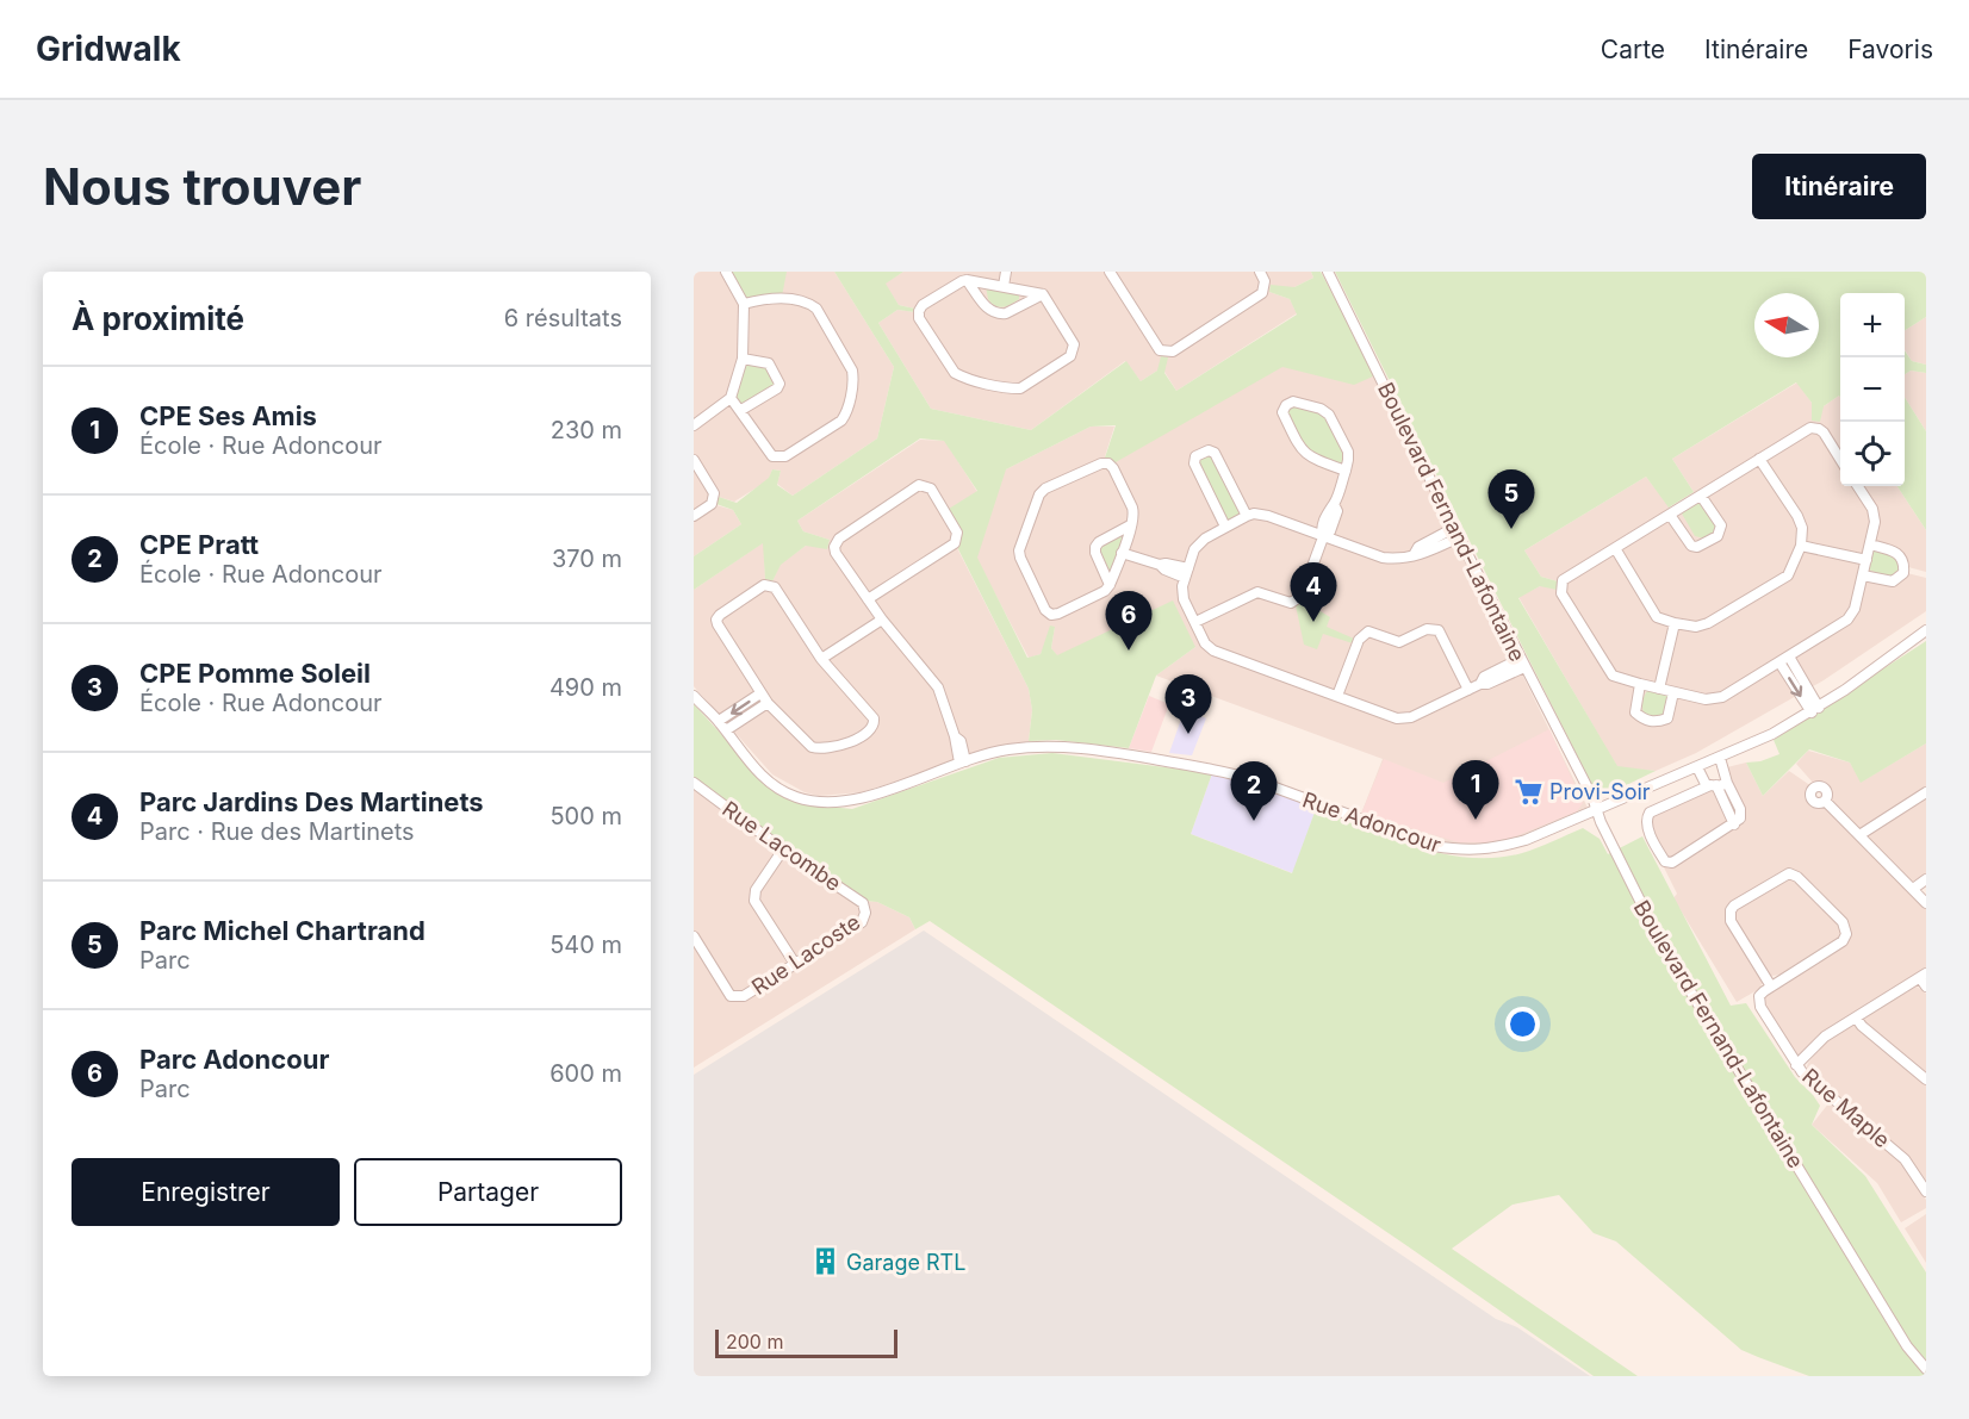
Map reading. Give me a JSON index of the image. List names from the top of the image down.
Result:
{
  "streets": {
    "street": [
      "Boulevard Fernand-Lafontaine",
      "Rue Adoncour",
      "Rue Lacombe",
      "Rue Lacoste",
      "Rue Maple"
    ]
  },
  "crossings": [
    ["Boulevard Fernand-Lafontaine", "Rue Adoncour"],
    ["Rue Lacombe", "Rue Lacoste"]
  ],
  "places": {
    "supermarket": ["Provi-Soir"],
    "building": ["Garage RTL"]
  },
  "scale_bar": "200 m",
  "north": "left",
  "page": {
    "header": "Gridwalk",
    "nav": ["Carte", "Itinéraire", "Favoris"],
    "buttons": [
      "Itinéraire",
      ["Enregistrer", "Partager"]
    ],
    "title": "Nous trouver",
    "heading": ["À proximité", "6 résultats"],
    "map_buttons": ["+", "−"],
    "list": [
      {
        "mark": "1",
        "name": "CPE Ses Amis",
        "note": "École · Rue Adoncour",
        "value": "230 m"
      },
      {
        "mark": "2",
        "name": "CPE Pratt",
        "note": "École · Rue Adoncour",
        "value": "370 m"
      },
      {
        "mark": "3",
        "name": "CPE Pomme Soleil",
        "note": "École · Rue Adoncour",
        "value": "490 m"
      },
      {
        "mark": "4",
        "name": "Parc Jardins Des Martinets",
        "note": "Parc · Rue des Martinets",
        "value": "500 m"
      },
      {
        "mark": "5",
        "name": "Parc Michel Chartrand",
        "note": "Parc",
        "value": "540 m"
      },
      {
        "mark": "6",
        "name": "Parc Adoncour",
        "note": "Parc",
        "value": "600 m"
      }
    ],
    "pins": [
      "5",
      "4",
      "6",
      "3",
      "1",
      "2"
    ],
    "scale": "200 m"
  }
}
